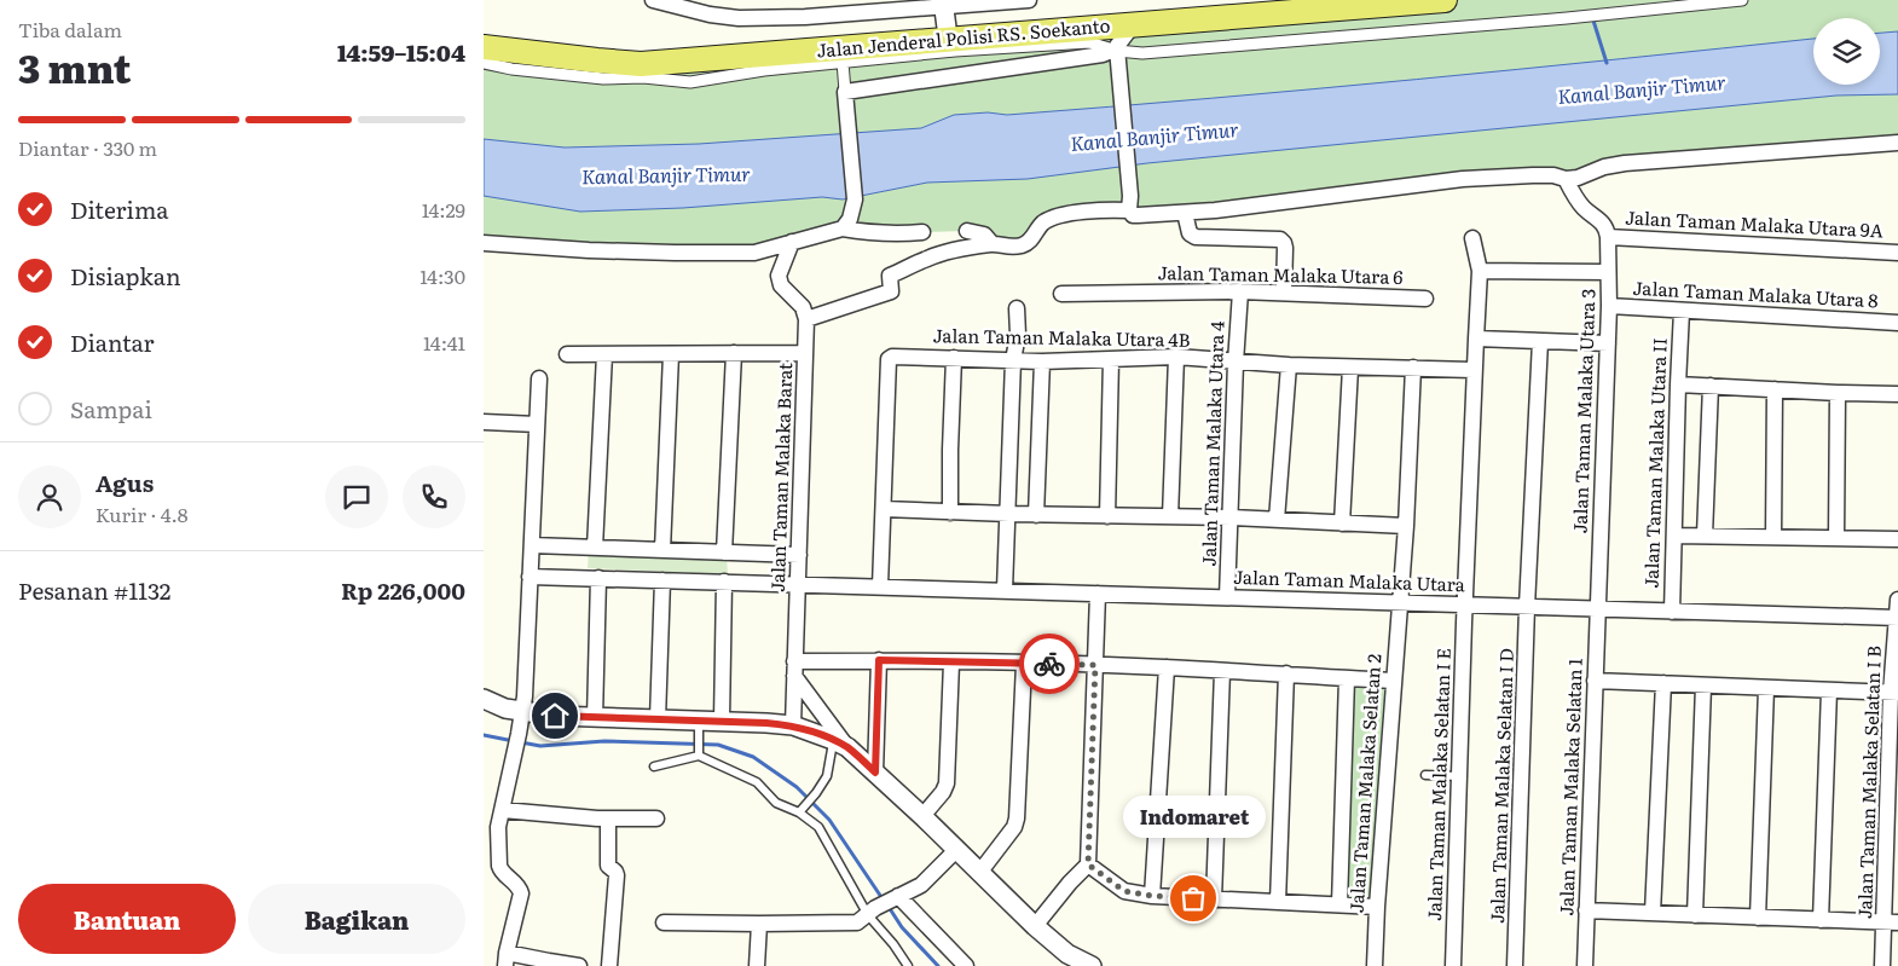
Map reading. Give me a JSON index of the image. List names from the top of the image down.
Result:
{
  "streets": {
    "main road": ["Jalan Jenderal Polisi RS. Soekanto"],
    "street": [
      "Jalan Taman Malaka Utara 9A",
      "Jalan Taman Malaka Utara 6",
      "Jalan Taman Malaka Utara 8",
      "Jalan Taman Malaka Utara 4B",
      "Jalan Taman Malaka Utara 3",
      "Jalan Taman Malaka Utara 4",
      "Jalan Taman Malaka Utara II",
      "Jalan Taman Malaka Barat",
      "Jalan Taman Malaka Utara",
      "Jalan Taman Malaka Selatan I B",
      "Jalan Taman Malaka Selatan 2",
      "Jalan Taman Malaka Selatan I E",
      "Jalan Taman Malaka Selatan I D",
      "Jalan Taman Malaka Selatan 1"
    ]
  },
  "crossings": [
    ["Jalan Taman Malaka Utara 9A", "Jalan Taman Malaka Utara 3"],
    ["Jalan Taman Malaka Utara 6", "Jalan Taman Malaka Utara 4"],
    ["Jalan Taman Malaka Utara 8", "Jalan Taman Malaka Utara 3"],
    ["Jalan Taman Malaka Utara 8", "Jalan Taman Malaka Utara II"],
    ["Jalan Taman Malaka Utara 4B", "Jalan Taman Malaka Utara 4"],
    ["Jalan Taman Malaka Utara 4B", "Jalan Taman Malaka Selatan 2"],
    ["Jalan Taman Malaka Utara 4B", "Jalan Taman Malaka Selatan I E"],
    ["Jalan Taman Malaka Utara 3", "Jalan Taman Malaka Utara"],
    ["Jalan Taman Malaka Utara 3", "Jalan Taman Malaka Selatan 1"],
    ["Jalan Taman Malaka Utara 4", "Jalan Taman Malaka Utara"],
    ["Jalan Taman Malaka Utara II", "Jalan Taman Malaka Utara"],
    ["Jalan Taman Malaka Barat", "Jalan Taman Malaka Utara"],
    ["Jalan Taman Malaka Utara", "Jalan Taman Malaka Selatan I B"],
    ["Jalan Taman Malaka Utara", "Jalan Taman Malaka Selatan 2"],
    ["Jalan Taman Malaka Utara", "Jalan Taman Malaka Selatan I E"],
    ["Jalan Taman Malaka Utara", "Jalan Taman Malaka Selatan I D"],
    ["Jalan Taman Malaka Utara", "Jalan Taman Malaka Selatan 1"]
  ],
  "water": ["Kanal Banjir Timur"],
  "places": ["Indomaret"],
  "page": {
    "heading": ["3 mnt", "Tiba dalam", "14:59–15:04"],
    "panel": [
      "Agus",
      "Kurir · 4.8",
      "Pesanan #1132",
      "Rp 226,000"
    ],
    "bar": "Diantar · 330 m",
    "list": [
      ["Diterima", "14:29"],
      ["Disiapkan", "14:30"],
      ["Diantar", "14:41"],
      "Sampai"
    ],
    "bubble": "Indomaret",
    "buttons": ["Bantuan", "Bagikan"]
  }
}
